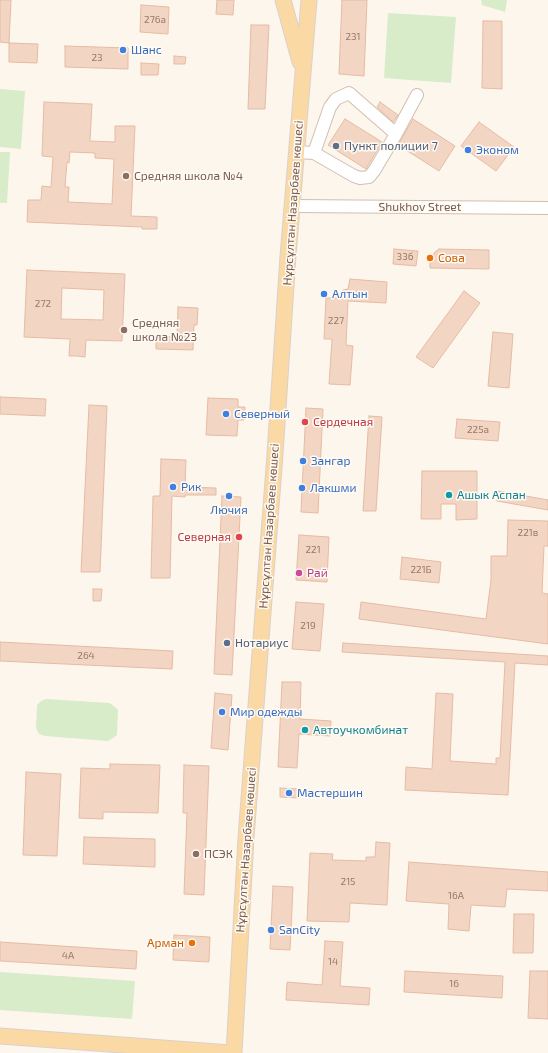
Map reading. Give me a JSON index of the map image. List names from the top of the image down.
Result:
{
  "streets": {
    "main road": ["Нұрсұлтан Назарбаев көшесі"],
    "street": ["Shukhov Street"]
  },
  "crossings": [
    ["Нұрсұлтан Назарбаев көшесі", "Shukhov Street"]
  ],
  "places": [
    "Шанс",
    "Пункт полиции 7",
    "Эконом",
    "Средняя школа №4",
    "Сова",
    "Алтын",
    "Средняя школа №23",
    "Северный",
    "Сердечная",
    "Зангар",
    "Рик",
    "Лакшми",
    "Ашык Аспан",
    "Лючия",
    "Северная",
    "Рай",
    "Нотариус",
    "Мир одежды",
    "Автоучкомбинат",
    "Мастершин",
    "ПСЭК",
    "SanCity",
    "Арман"
  ],
  "house_numbers": [
    "276а",
    "231",
    "23",
    "33б",
    "272",
    "227",
    "225а",
    "221в",
    "221",
    "221Б",
    "219",
    "264",
    "215",
    "16А",
    "4А",
    "14",
    "16"
  ]
}
